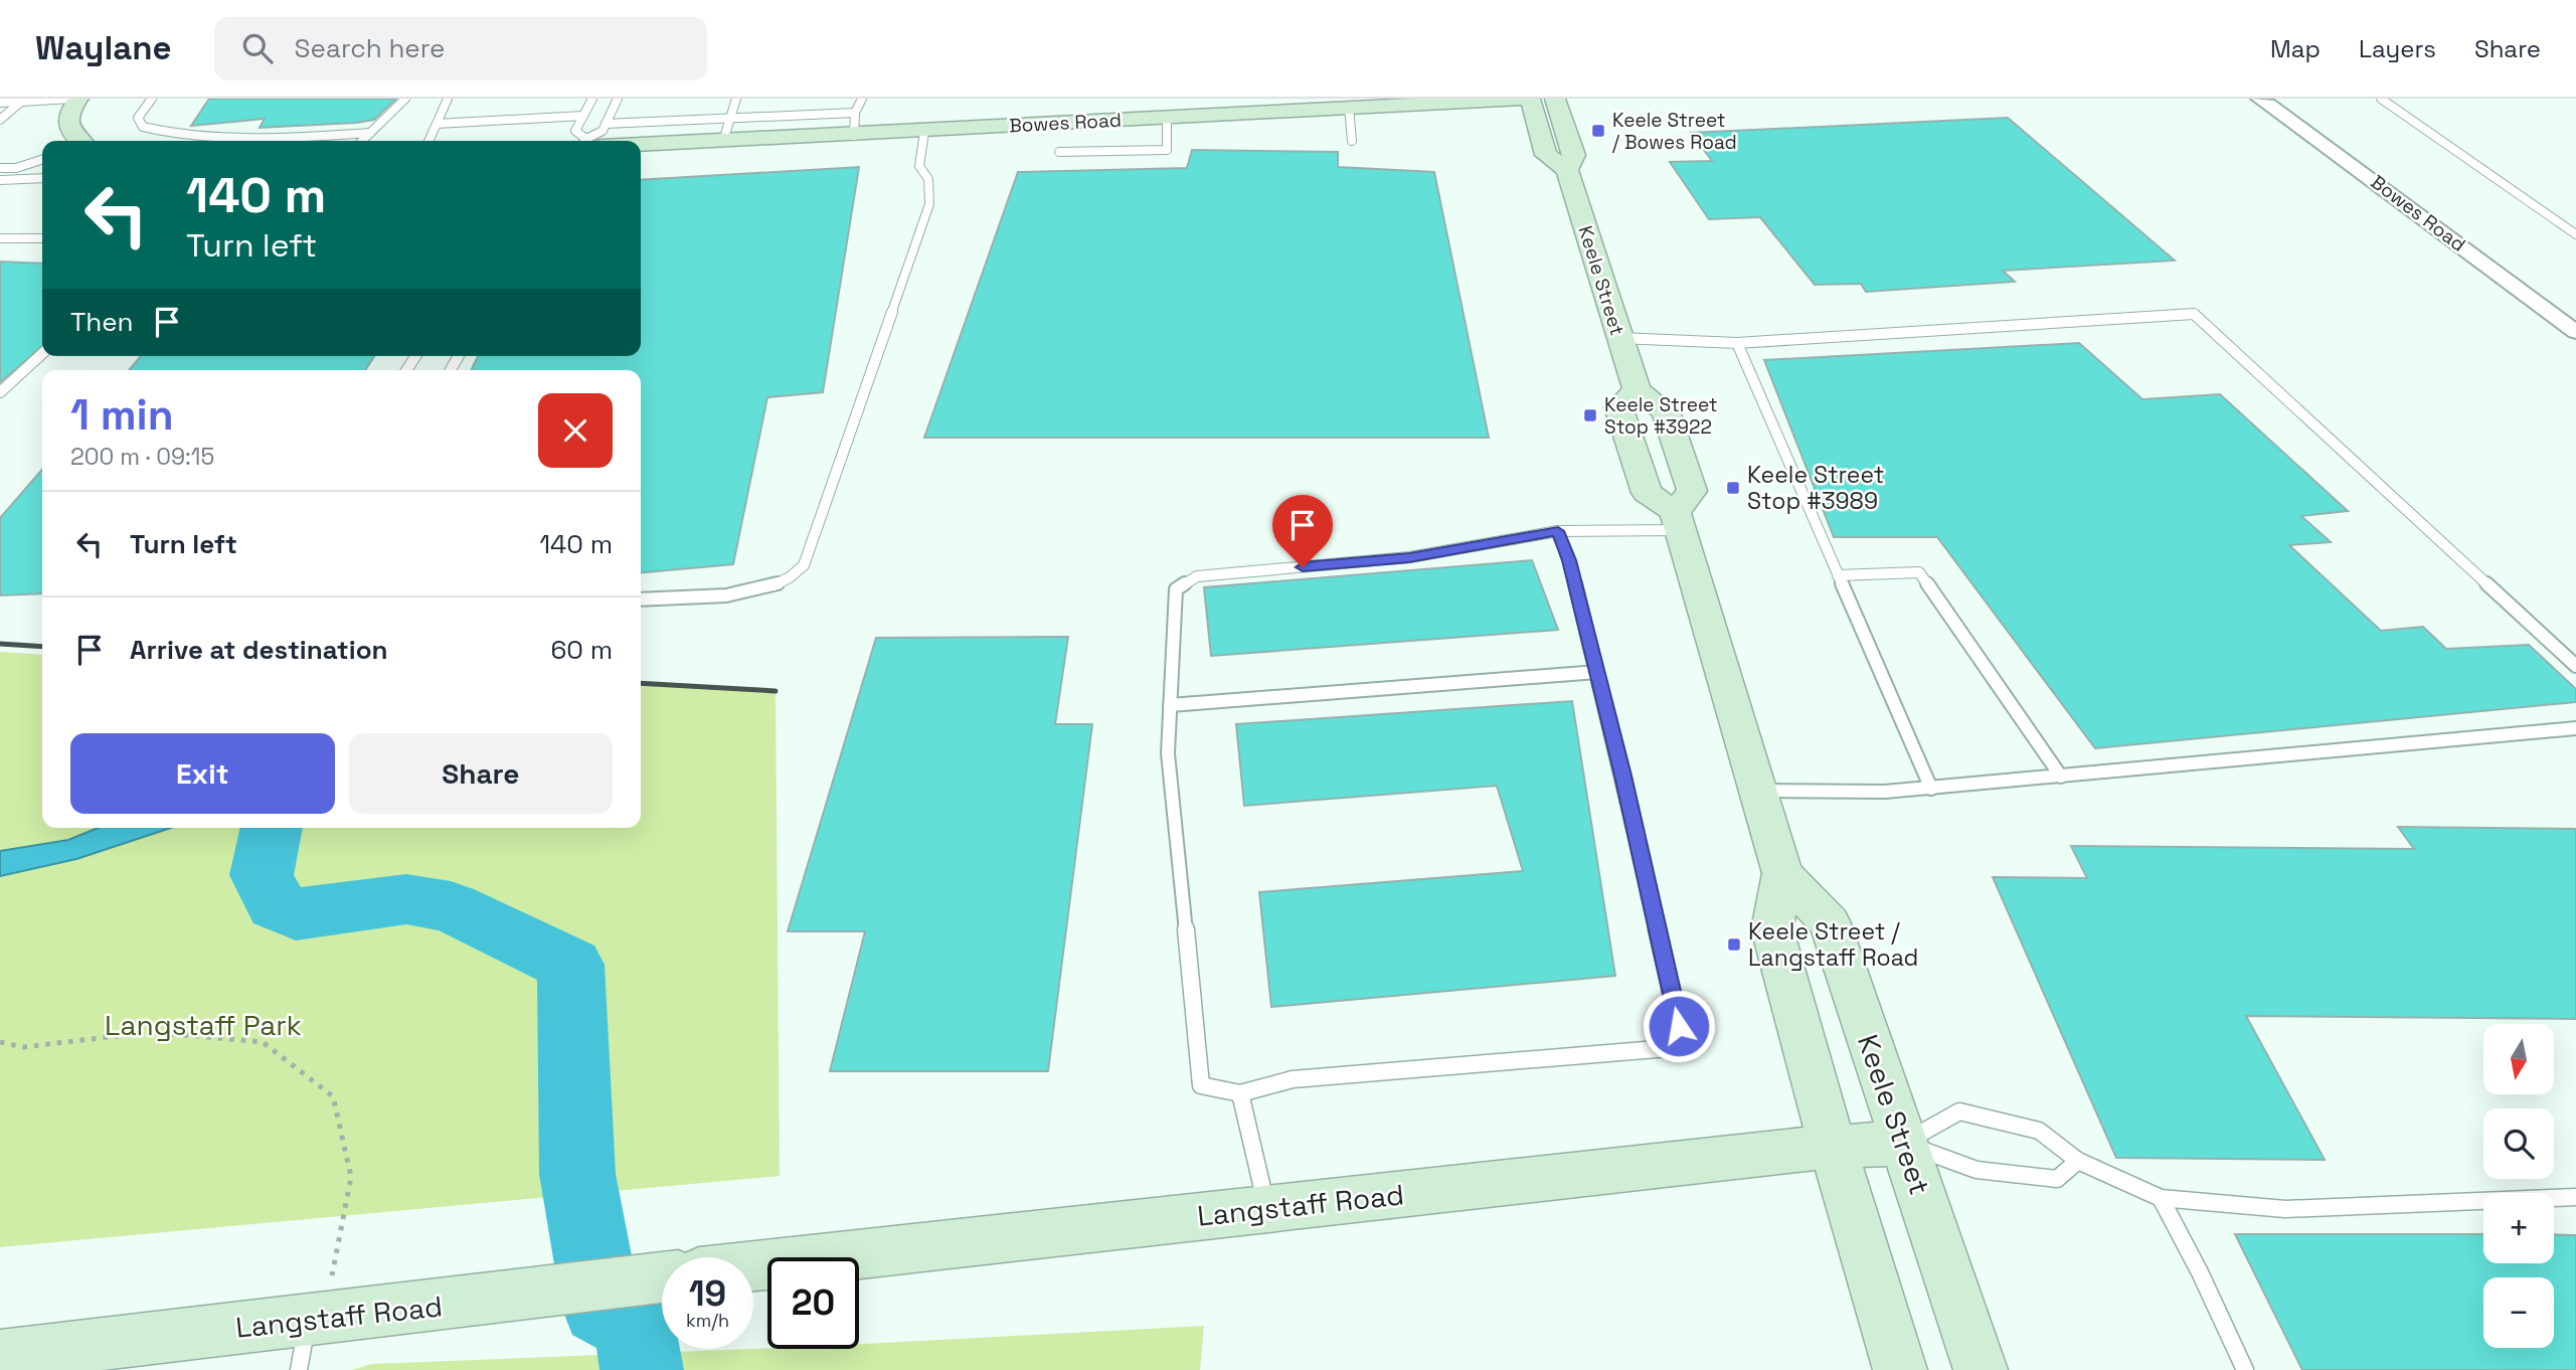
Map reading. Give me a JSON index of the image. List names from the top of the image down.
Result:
{
  "streets": {
    "main road": ["Bowes Road", "Keele Street", "Langstaff Road"]
  },
  "crossings": [
    ["Bowes Road", "Keele Street"],
    ["Keele Street", "Langstaff Road"]
  ],
  "parks": ["Langstaff Park"],
  "places": {
    "transit": [
      "Keele Street / Bowes Road",
      "Keele Street Stop #3922",
      "Keele Street Stop #3989",
      "Keele Street / Langstaff Road"
    ]
  },
  "north": "bottom",
  "page": {
    "header": "Waylane",
    "search": "Search here",
    "nav": ["Map", "Layers", "Share"],
    "turn": ["140 m", "Turn left"],
    "then": "Then",
    "heading": ["1 min", "200 m · 09:15"],
    "list": [
      {
        "name": "Turn left",
        "value": "140 m"
      },
      {
        "name": "Arrive at destination",
        "value": "60 m"
      }
    ],
    "buttons": ["Exit", "Share"],
    "map_buttons": ["+", "−"],
    "speed": "19 km/h",
    "limit": "20"
  }
}
